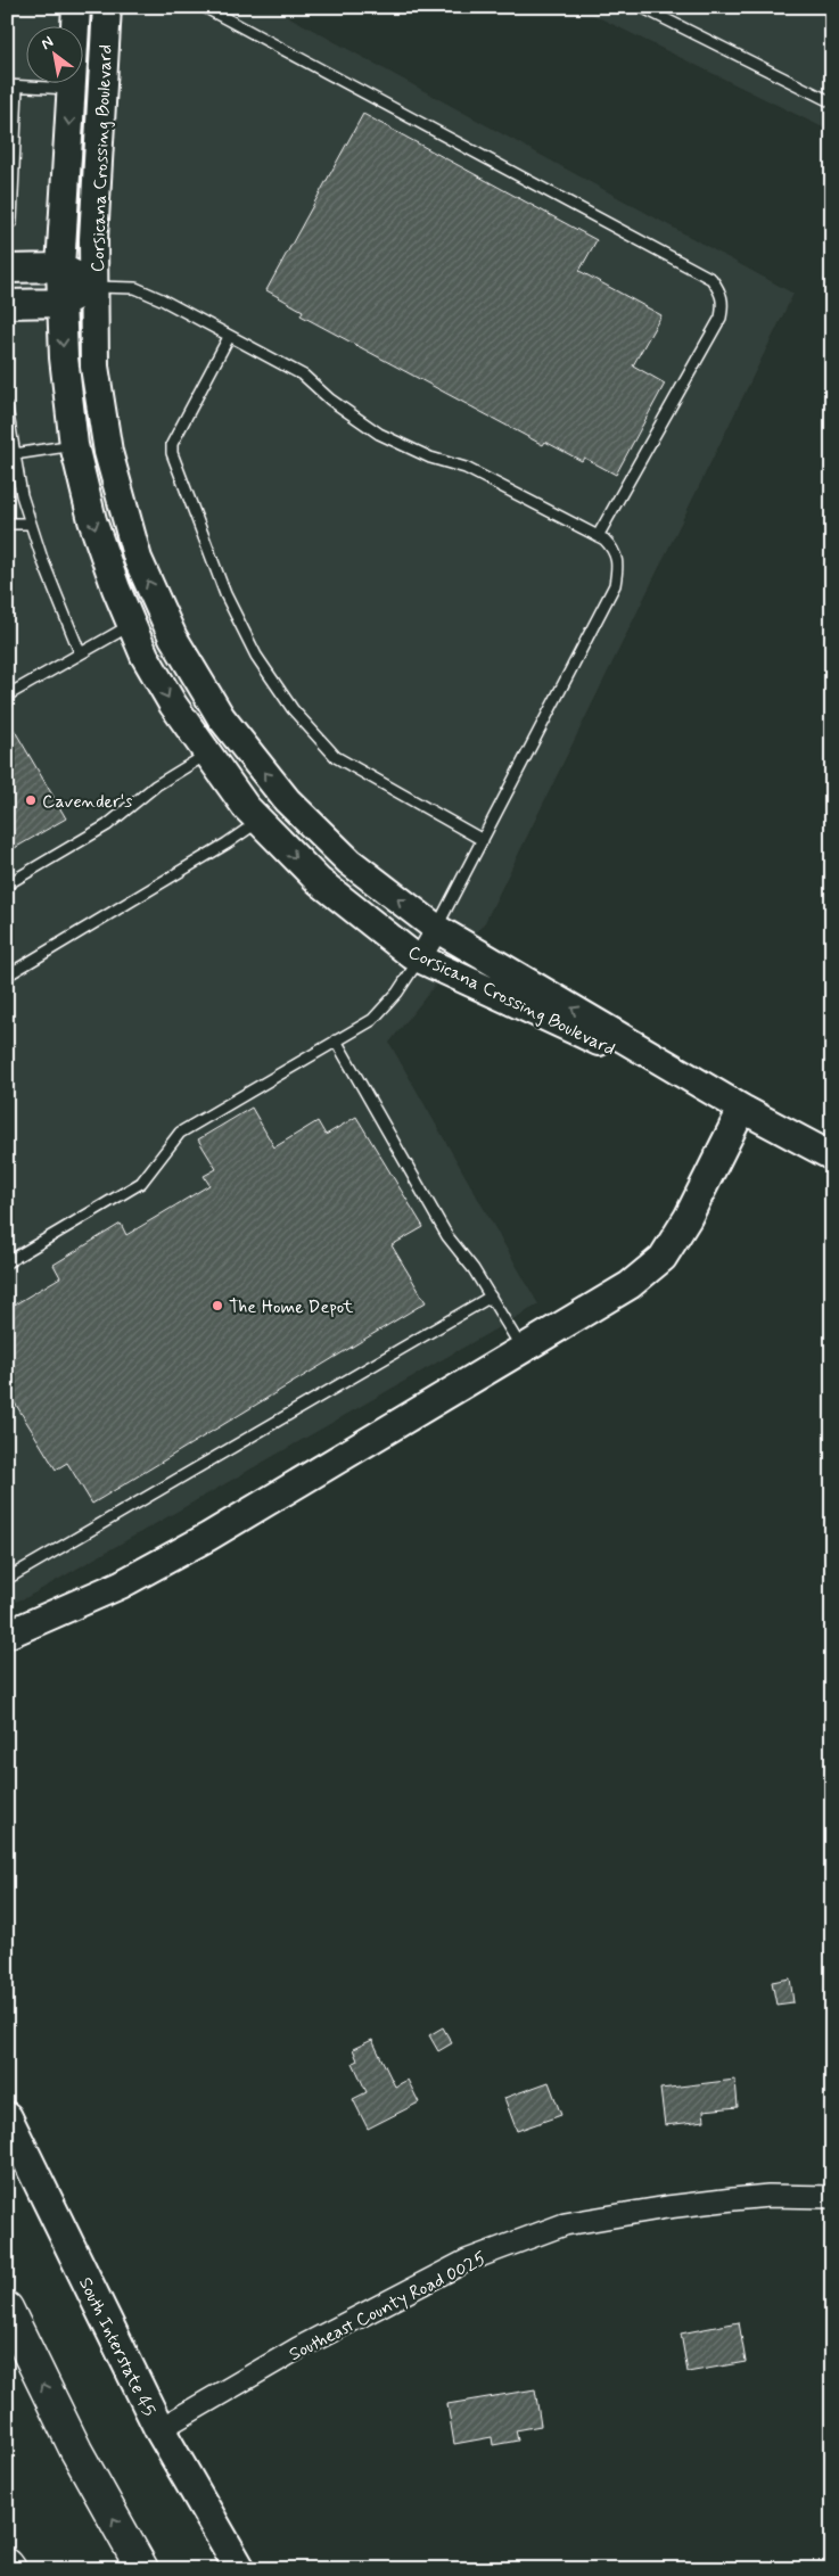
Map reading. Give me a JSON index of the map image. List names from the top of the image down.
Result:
{
  "streets": {
    "main road": ["South Interstate 45"],
    "street": ["Corsicana Crossing Boulevard", "Southeast County Road 0025"]
  },
  "crossings": [
    ["Southeast County Road 0025", "South Interstate 45"]
  ],
  "places": ["Cavender's", "The Home Depot"],
  "north": "top left"
}
